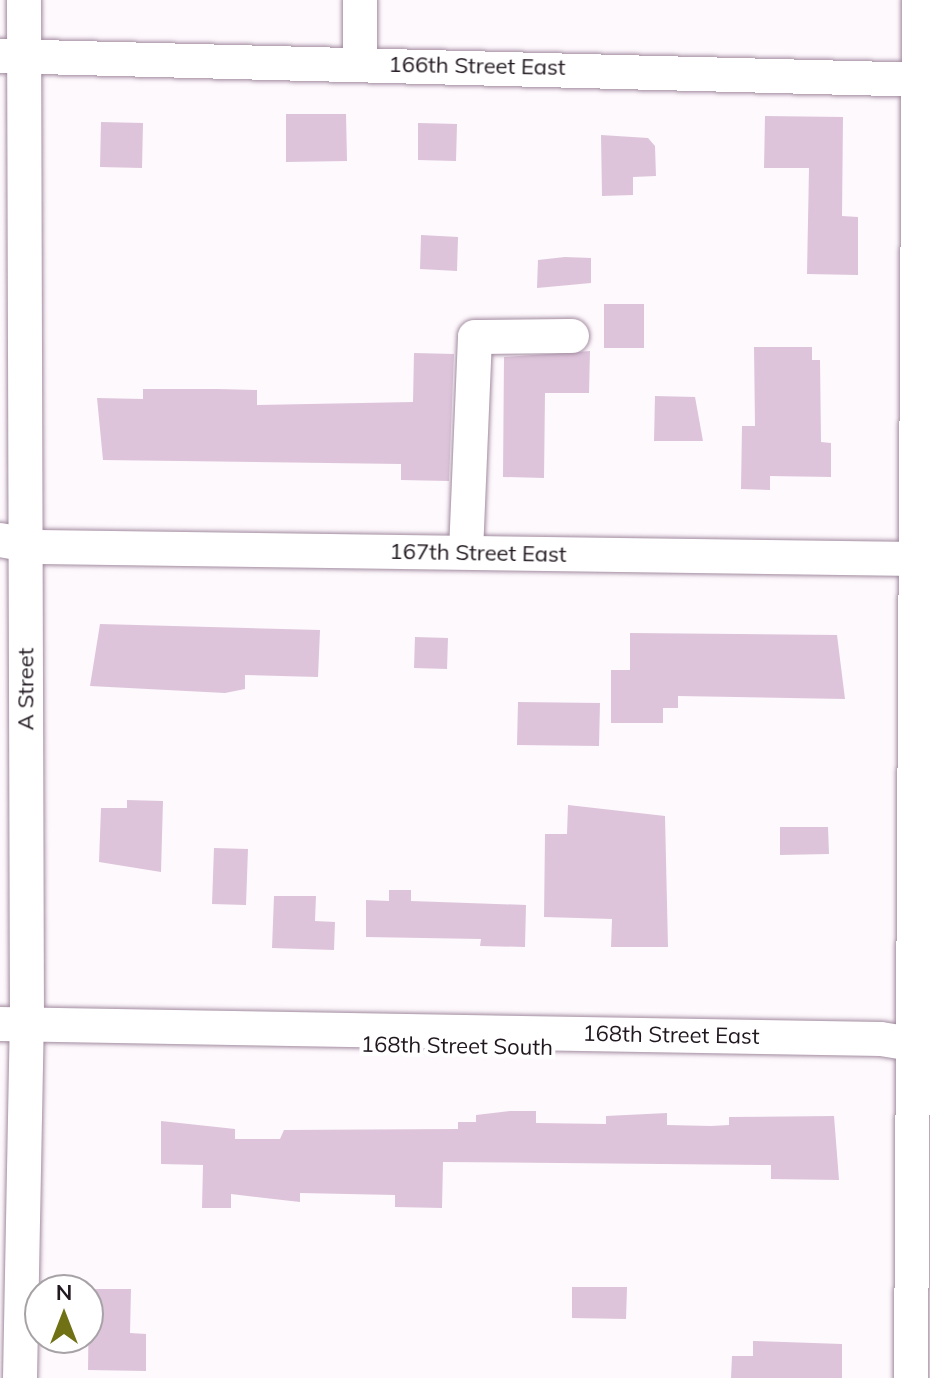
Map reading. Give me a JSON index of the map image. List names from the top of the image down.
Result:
{
  "streets": {
    "street": [
      "166th Street East",
      "167th Street East",
      "A Street",
      "168th Street East"
    ]
  },
  "crossings": [
    ["166th Street East", "A Street"],
    ["167th Street East", "A Street"],
    ["A Street", "168th Street East"]
  ],
  "north": "top"
}
